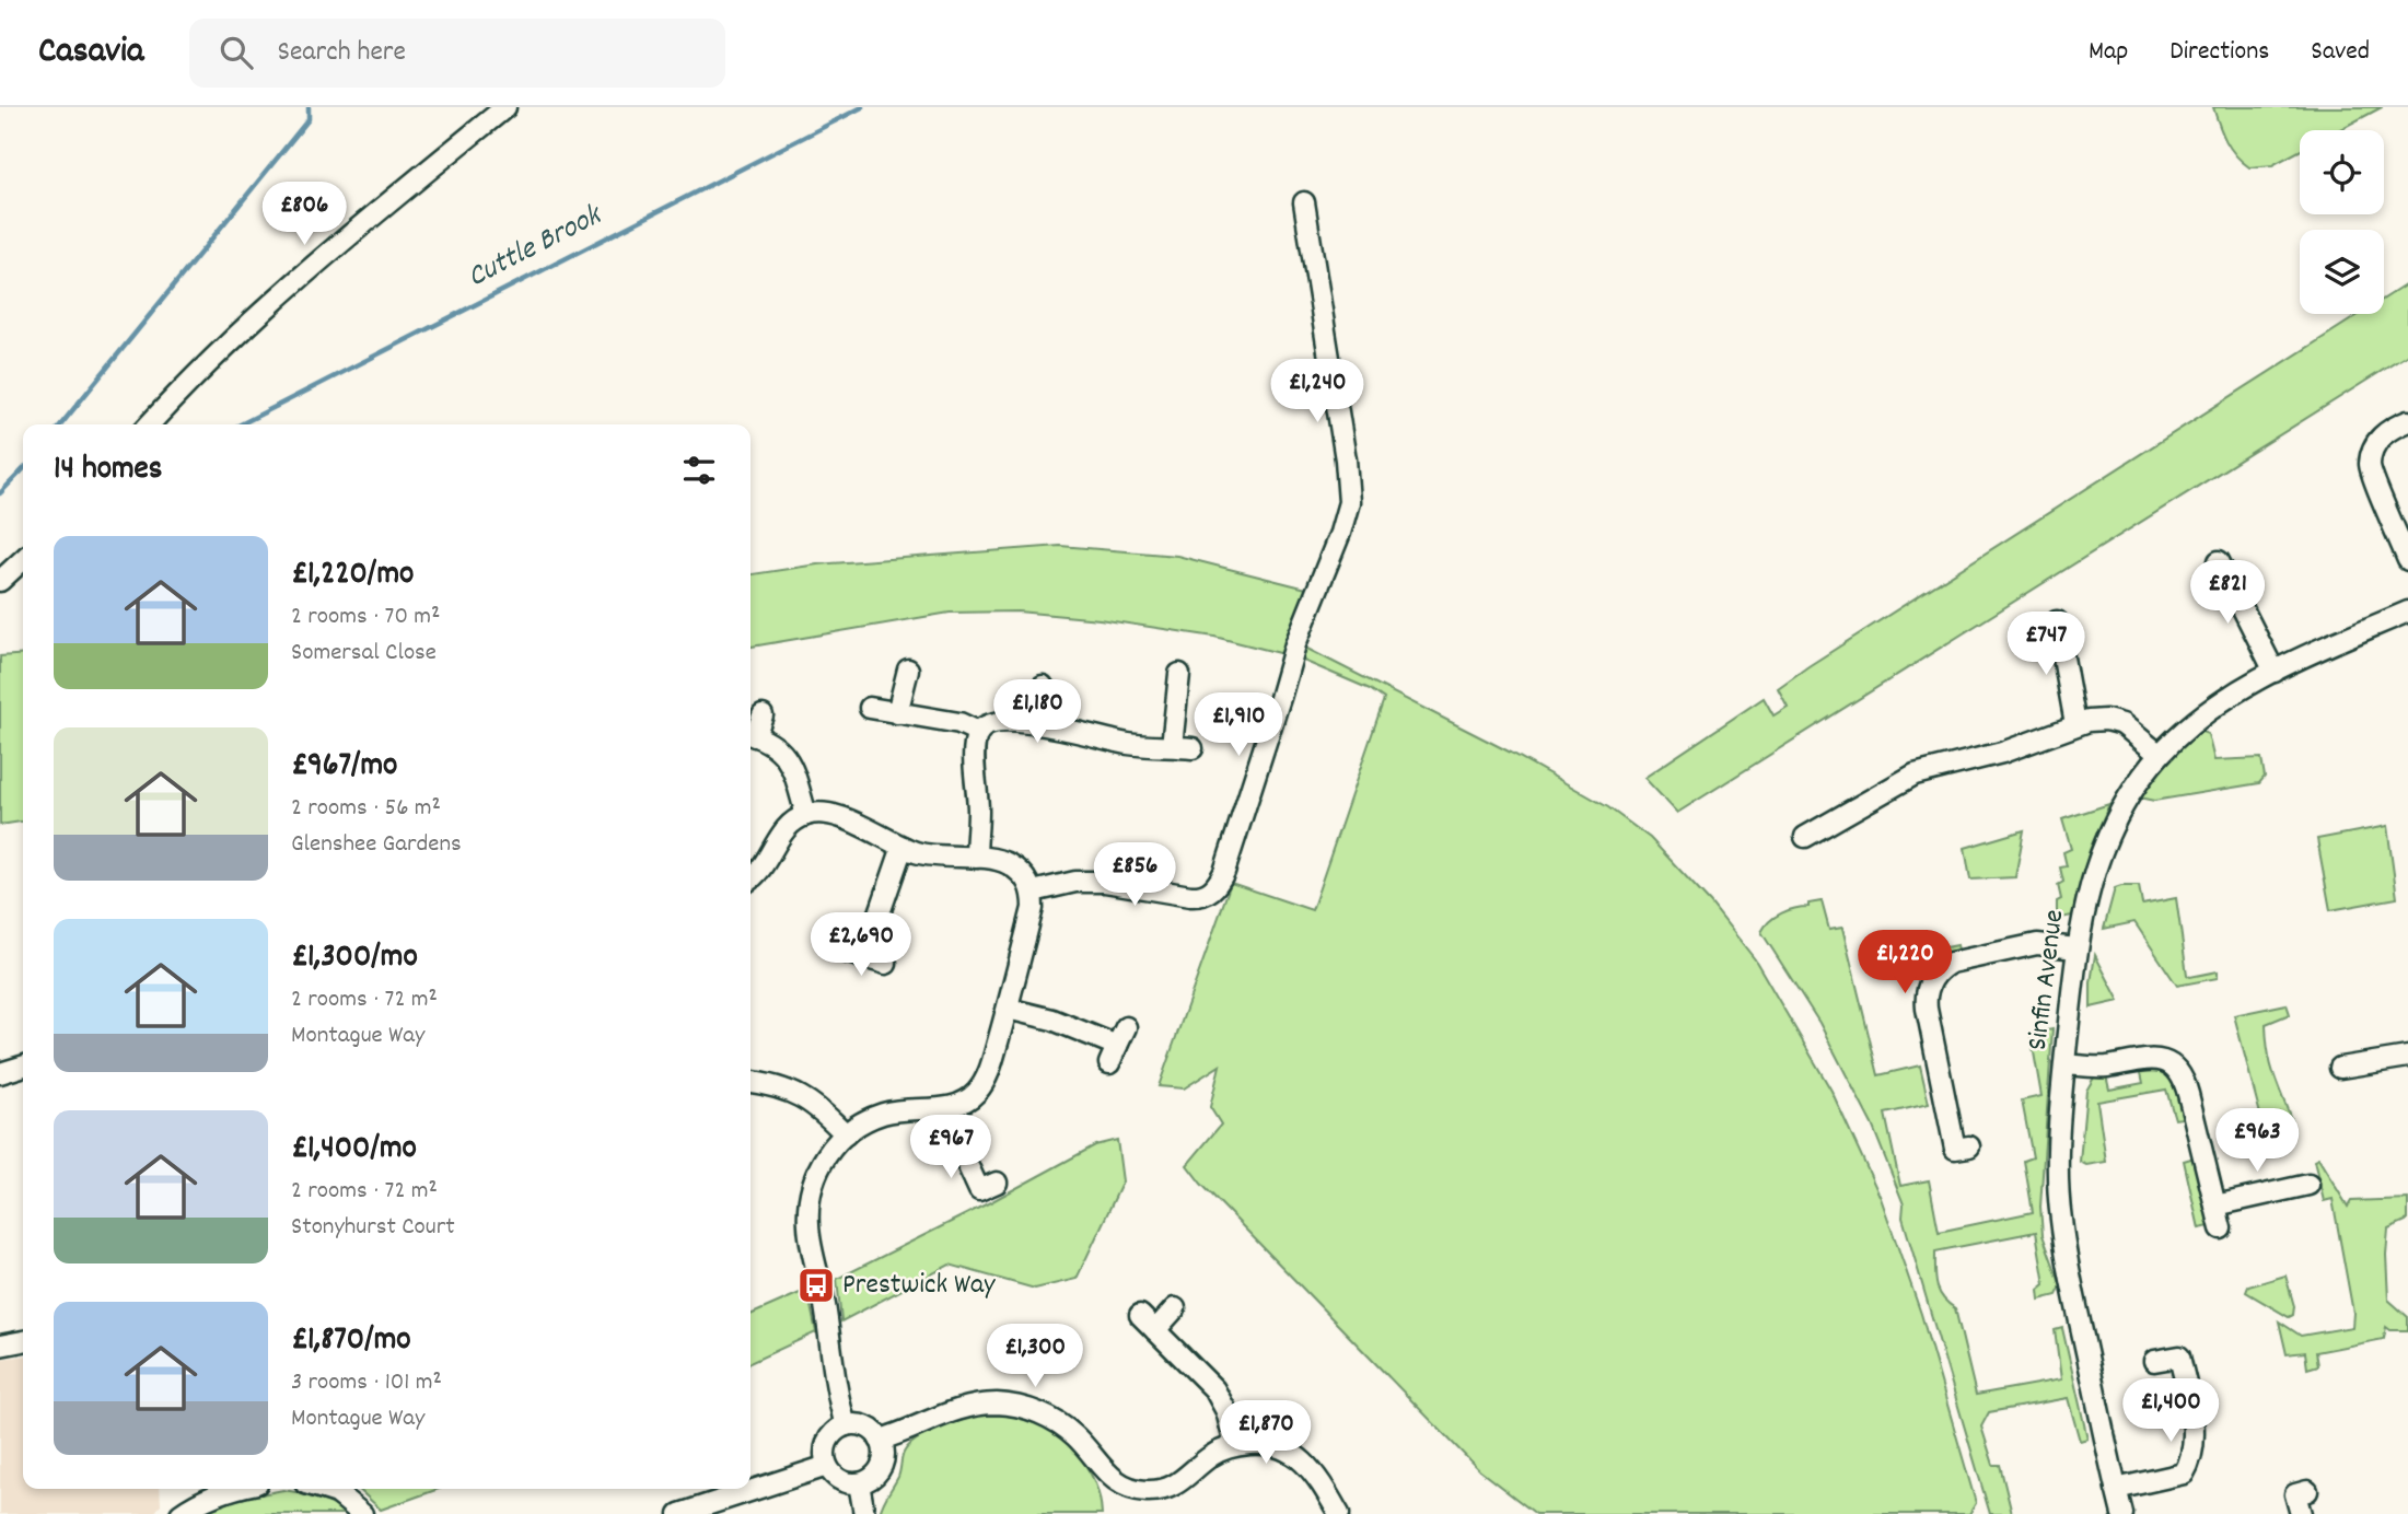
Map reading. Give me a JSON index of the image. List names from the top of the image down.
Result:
{
  "streets": {
    "street": ["Sinfin Avenue"]
  },
  "water": ["Cuttle Brook"],
  "places": {
    "bus stop": ["Prestwick Way"]
  },
  "page": {
    "header": "Casavia",
    "search": "Search here",
    "nav": ["Map", "Directions", "Saved"],
    "price": [
      "£806",
      "£1,240",
      "£821",
      "£747",
      "£1,180",
      "£1,910",
      "£856",
      "£2,690",
      "£1,220",
      "£963",
      "£967",
      "£1,300",
      "£1,400",
      "£1,870"
    ],
    "heading": "14 homes",
    "list": [
      {
        "name": "£1,220/mo",
        "note": "2 rooms · 70 m² · Somersal Close"
      },
      {
        "name": "£967/mo",
        "note": "2 rooms · 56 m² · Glenshee Gardens"
      },
      {
        "name": "£1,300/mo",
        "note": "2 rooms · 72 m² · Montague Way"
      },
      {
        "name": "£1,400/mo",
        "note": "2 rooms · 72 m² · Stonyhurst Court"
      },
      {
        "name": "£1,870/mo",
        "note": "3 rooms · 101 m² · Montague Way"
      }
    ]
  }
}
